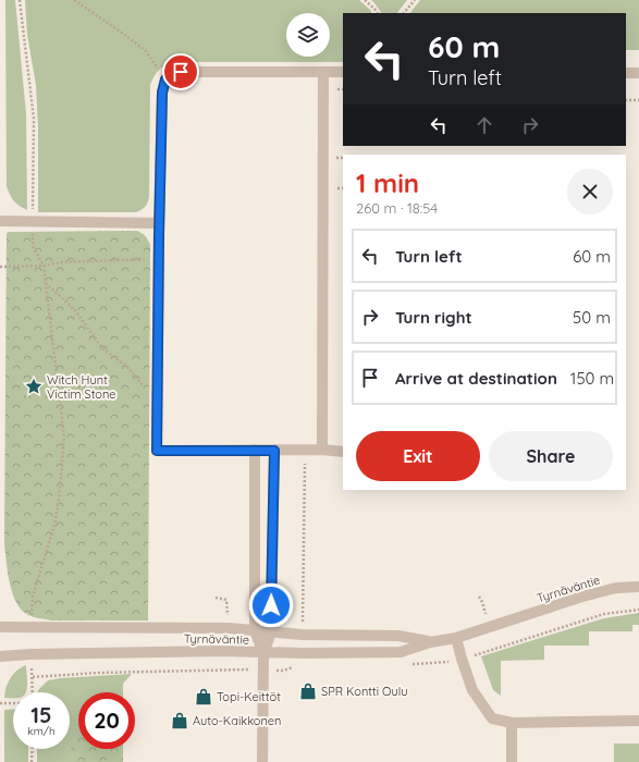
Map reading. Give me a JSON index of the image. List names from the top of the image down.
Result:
{
  "streets": {
    "street": ["Tyrnäväntie"]
  },
  "places": {
    "place": ["Witch Hunt Victim Stone"],
    "shop": ["SPR Kontti Oulu", "Topi-Keittöt", "Auto-Kaikkonen"]
  },
  "page": {
    "turn": ["60 m", "Turn left"],
    "heading": ["1 min", "260 m · 18:54"],
    "list": [
      {
        "name": "Turn left",
        "value": "60 m"
      },
      {
        "name": "Turn right",
        "value": "50 m"
      },
      {
        "name": "Arrive at destination",
        "value": "150 m"
      }
    ],
    "buttons": ["Exit", "Share"],
    "speed": "15 km/h",
    "limit": "20"
  }
}
